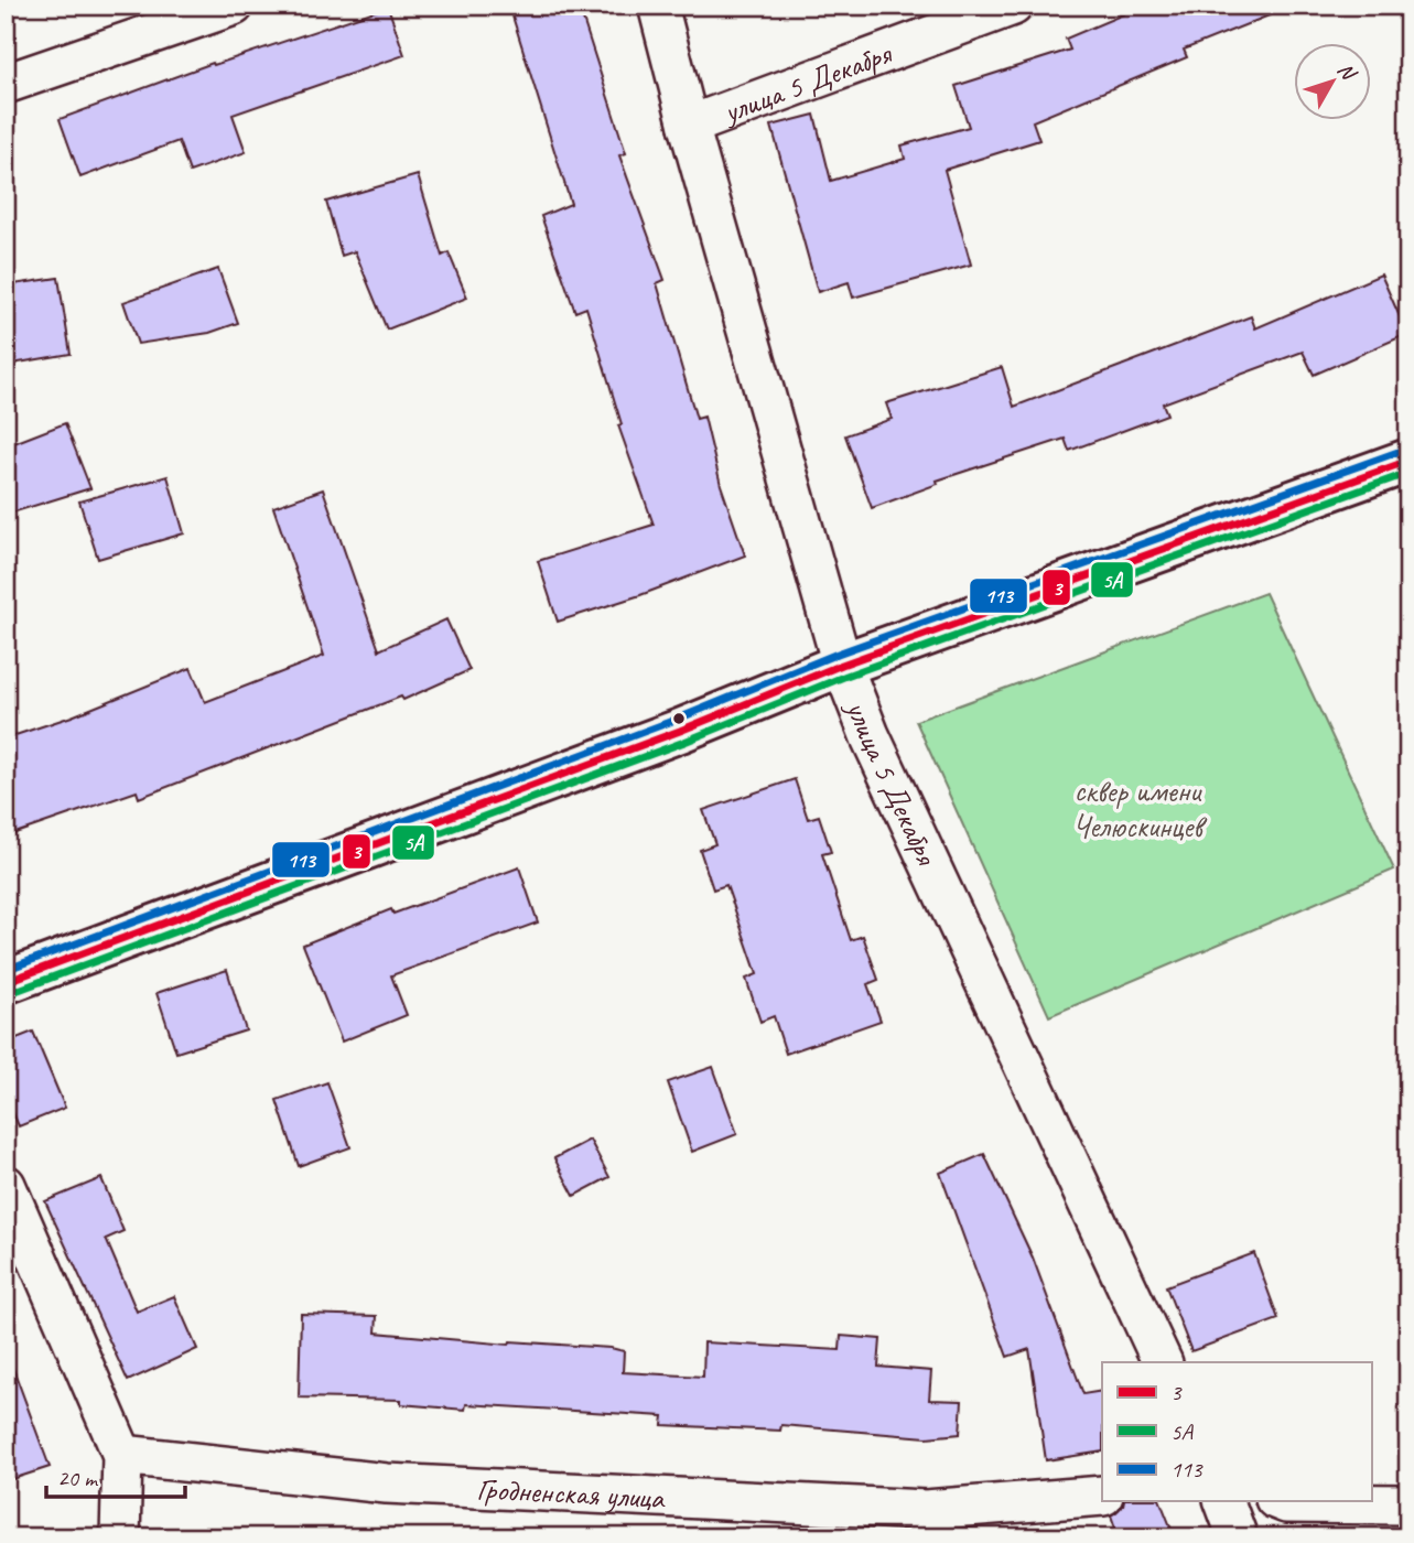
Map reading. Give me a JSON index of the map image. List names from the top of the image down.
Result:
{
  "streets": {
    "street": ["улица 5 Декабря", "Гродненская улица"]
  },
  "parks": ["сквер имени Челюскинцев"],
  "lines": ["transit line 113", "transit line 3", "transit line 5А"],
  "legend": ["3", "5А", "113"],
  "scale_bar": "20 m",
  "north": "top right"
}
